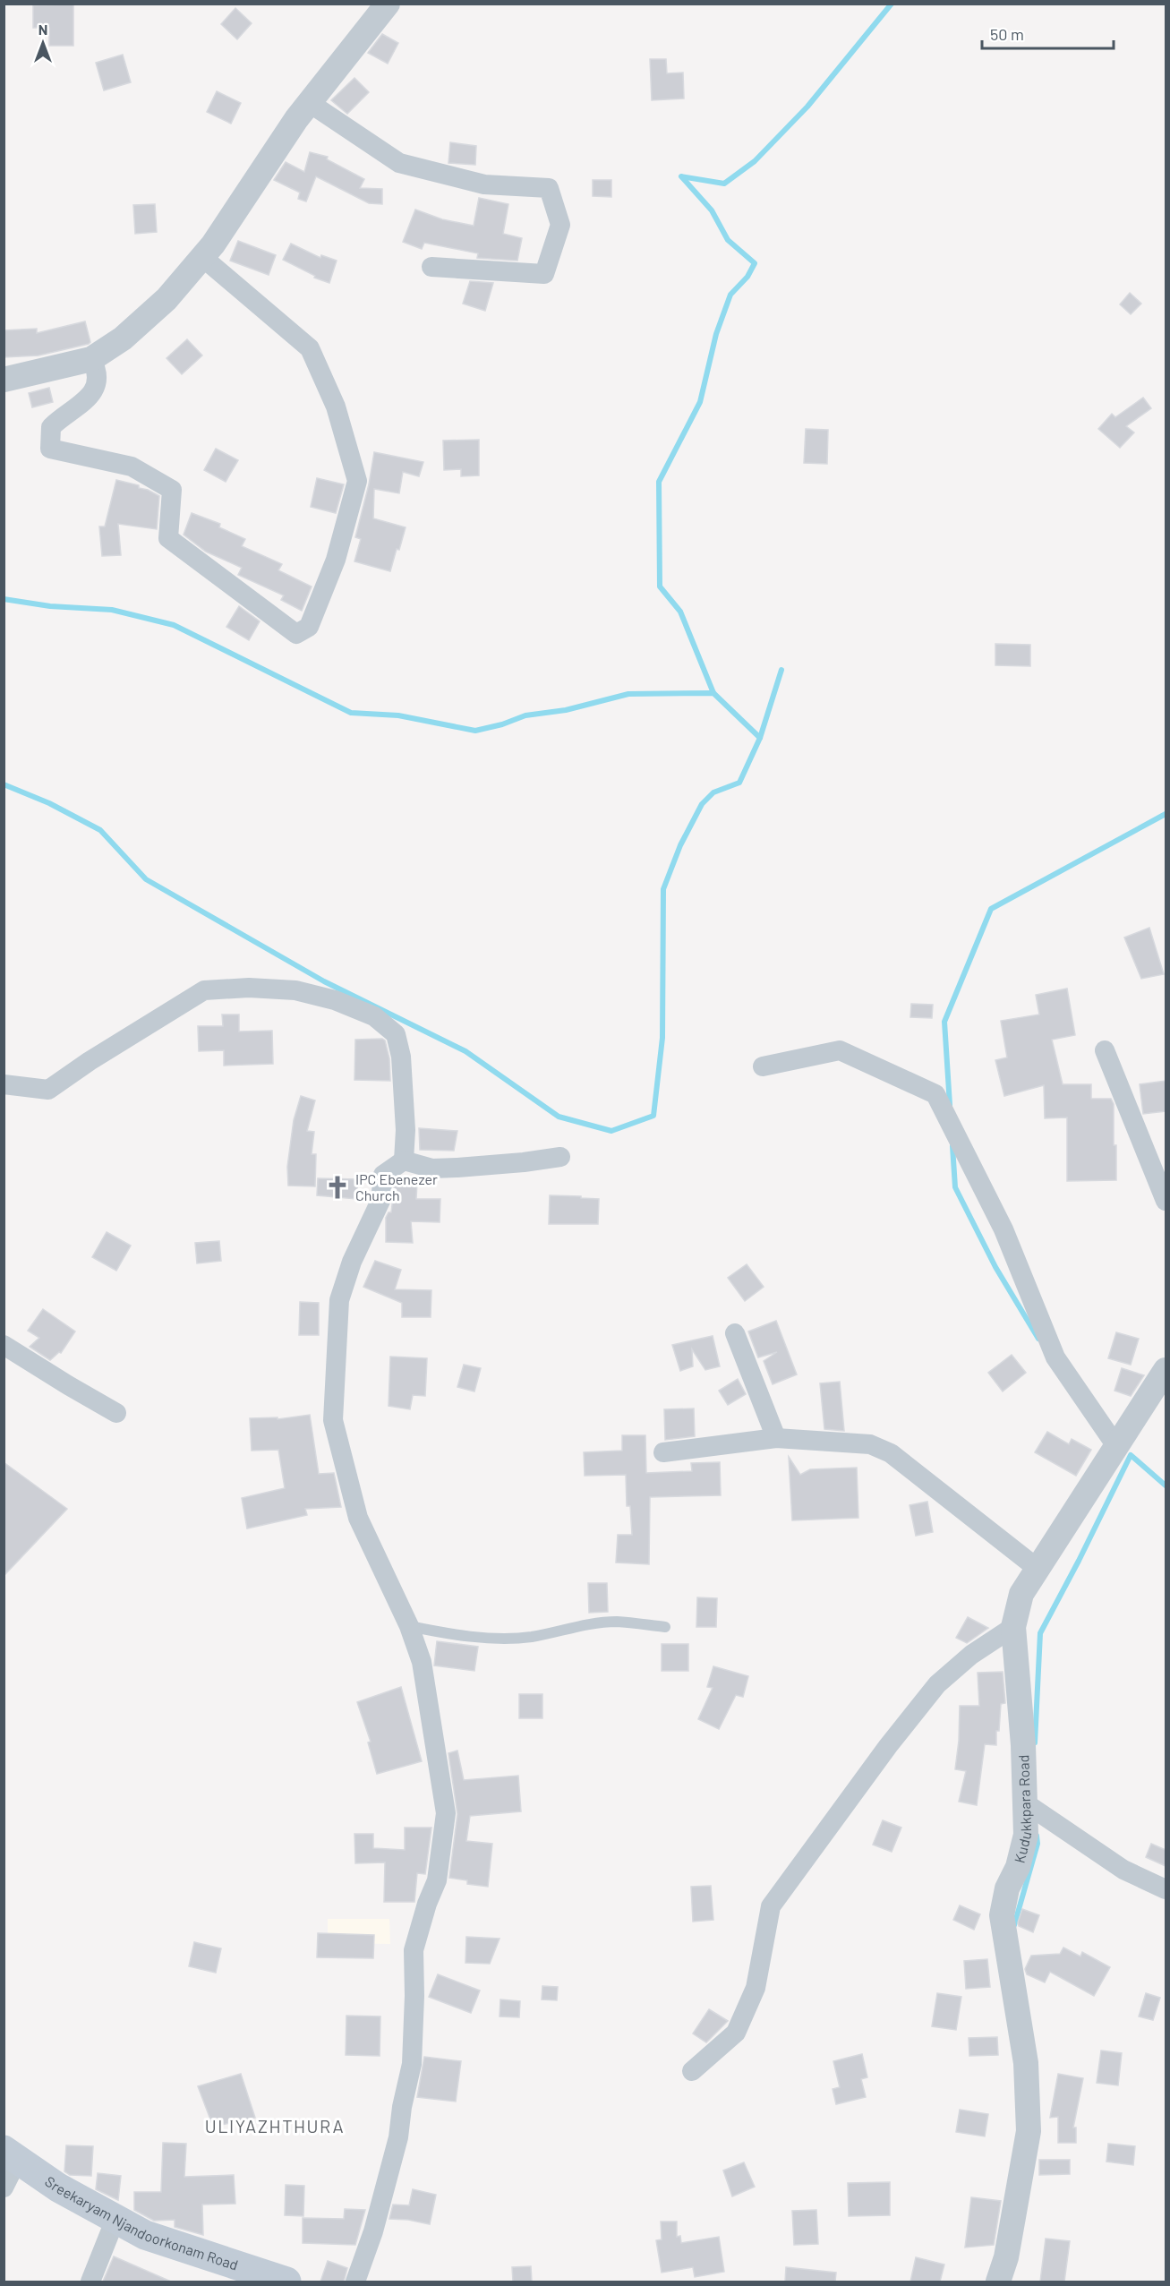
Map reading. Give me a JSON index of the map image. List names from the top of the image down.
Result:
{
  "streets": {
    "main road": ["Sreekaryam Njandoorkonam Road"],
    "street": ["Kudukkpara Road"]
  },
  "districts": ["ULIYAZHTHURA"],
  "places": {
    "church": ["IPC Ebenezer Church"]
  },
  "scale_bar": "50 m",
  "north": "top"
}
